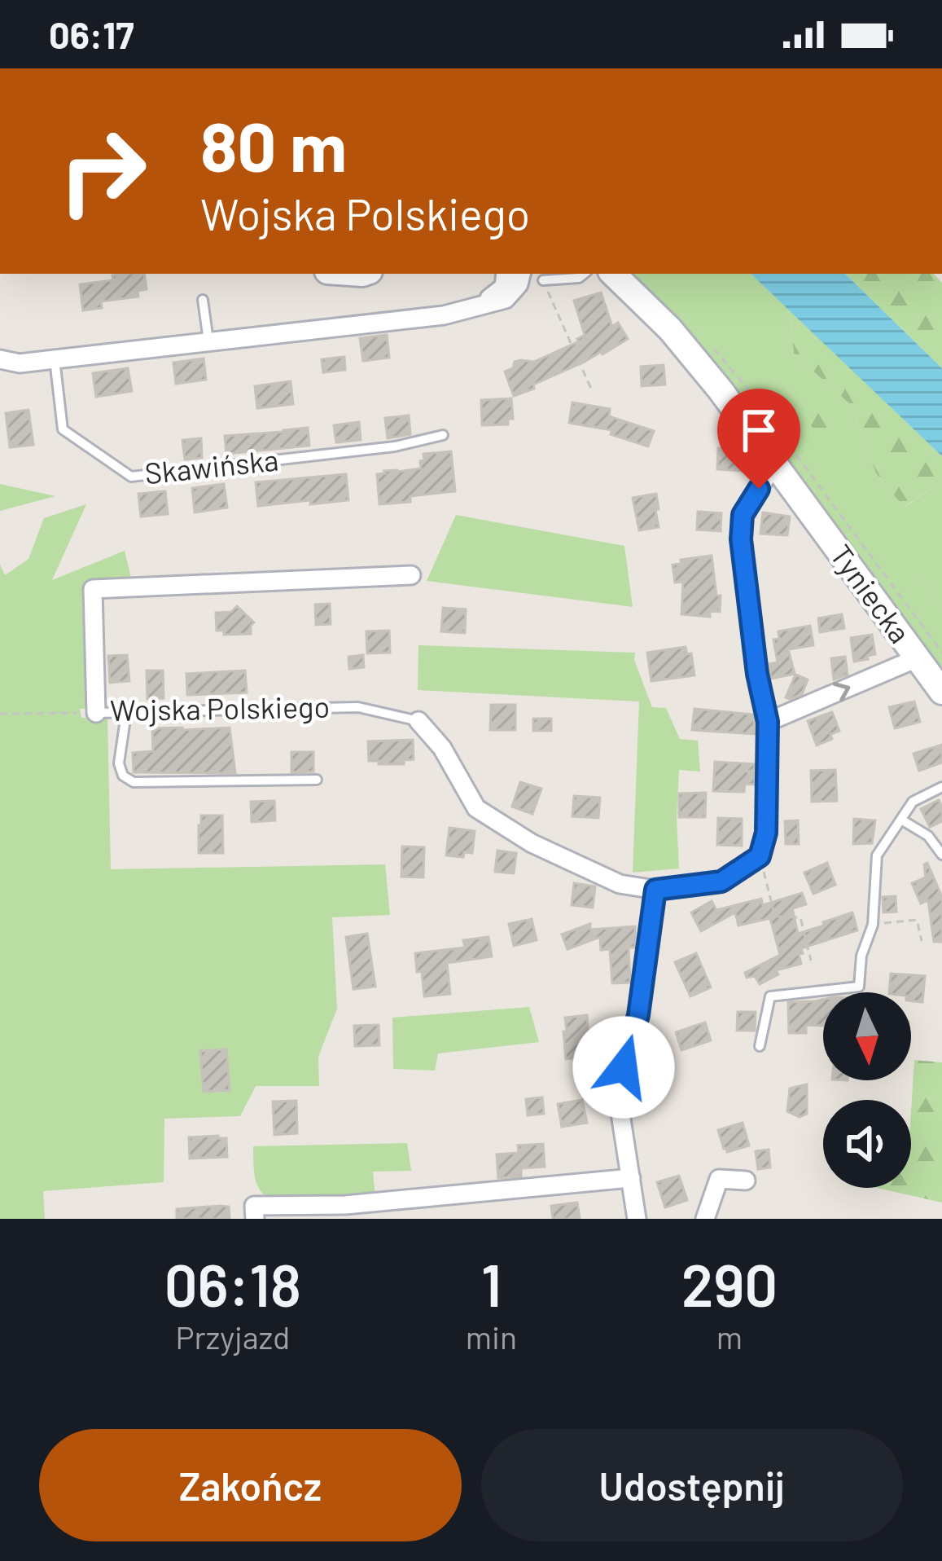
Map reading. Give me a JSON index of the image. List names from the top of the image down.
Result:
{
  "streets": {
    "street": ["Tyniecka", "Wojska Polskiego"],
    "lane": ["Skawińska"]
  },
  "north": "bottom",
  "page": {
    "status": "06:17",
    "turn": ["80 m", "Wojska Polskiego"],
    "eta": [
      "06:18",
      "Przyjazd",
      "1",
      "min",
      "290",
      "m"
    ],
    "buttons": ["Zakończ", "Udostępnij"]
  }
}
